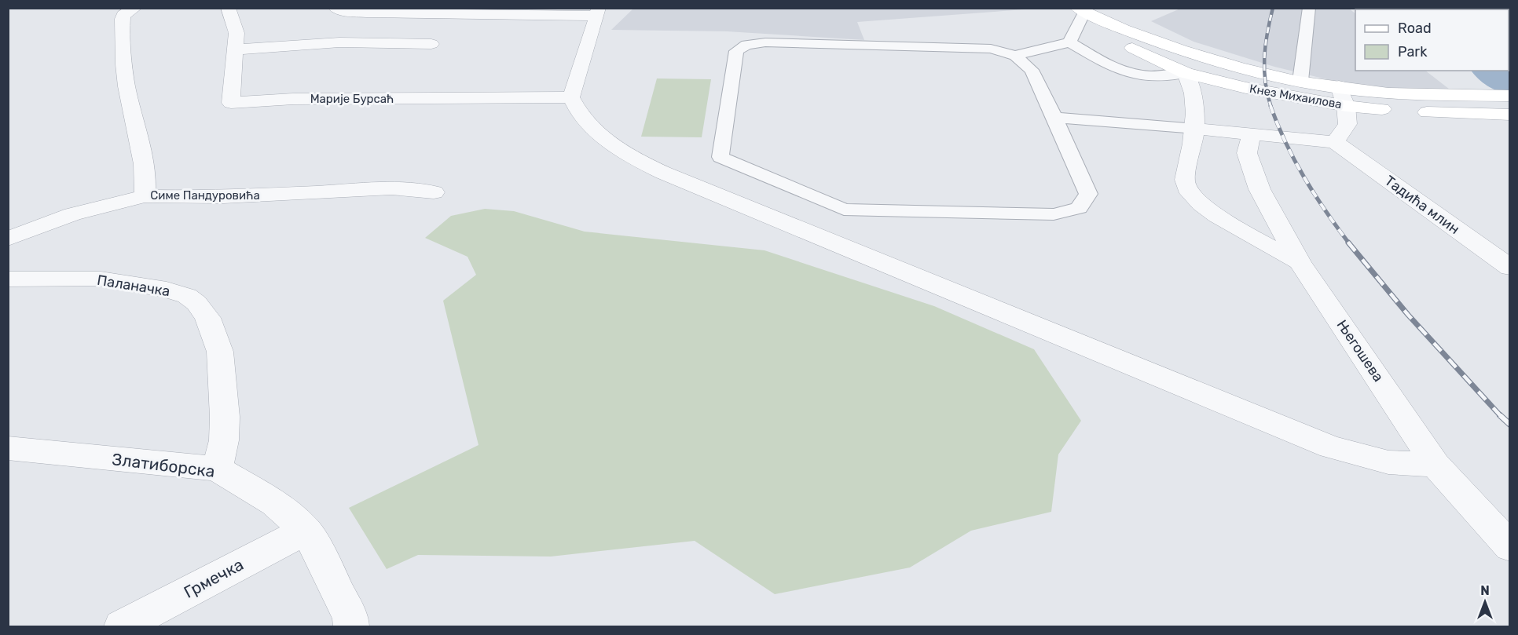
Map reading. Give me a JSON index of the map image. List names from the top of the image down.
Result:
{
  "streets": {
    "main road": ["Кнез Михаилова"],
    "street": [
      "Марије Бурсаћ",
      "Симе Пандуровића",
      "Тадића млин",
      "Паланачка",
      "Његошева",
      "Златиборска",
      "Грмечка"
    ]
  },
  "crossings": [
    ["Паланачка", "Златиборска"],
    ["Златиборска", "Грмечка"]
  ],
  "legend": ["Road", "Park"],
  "north": "top"
}
